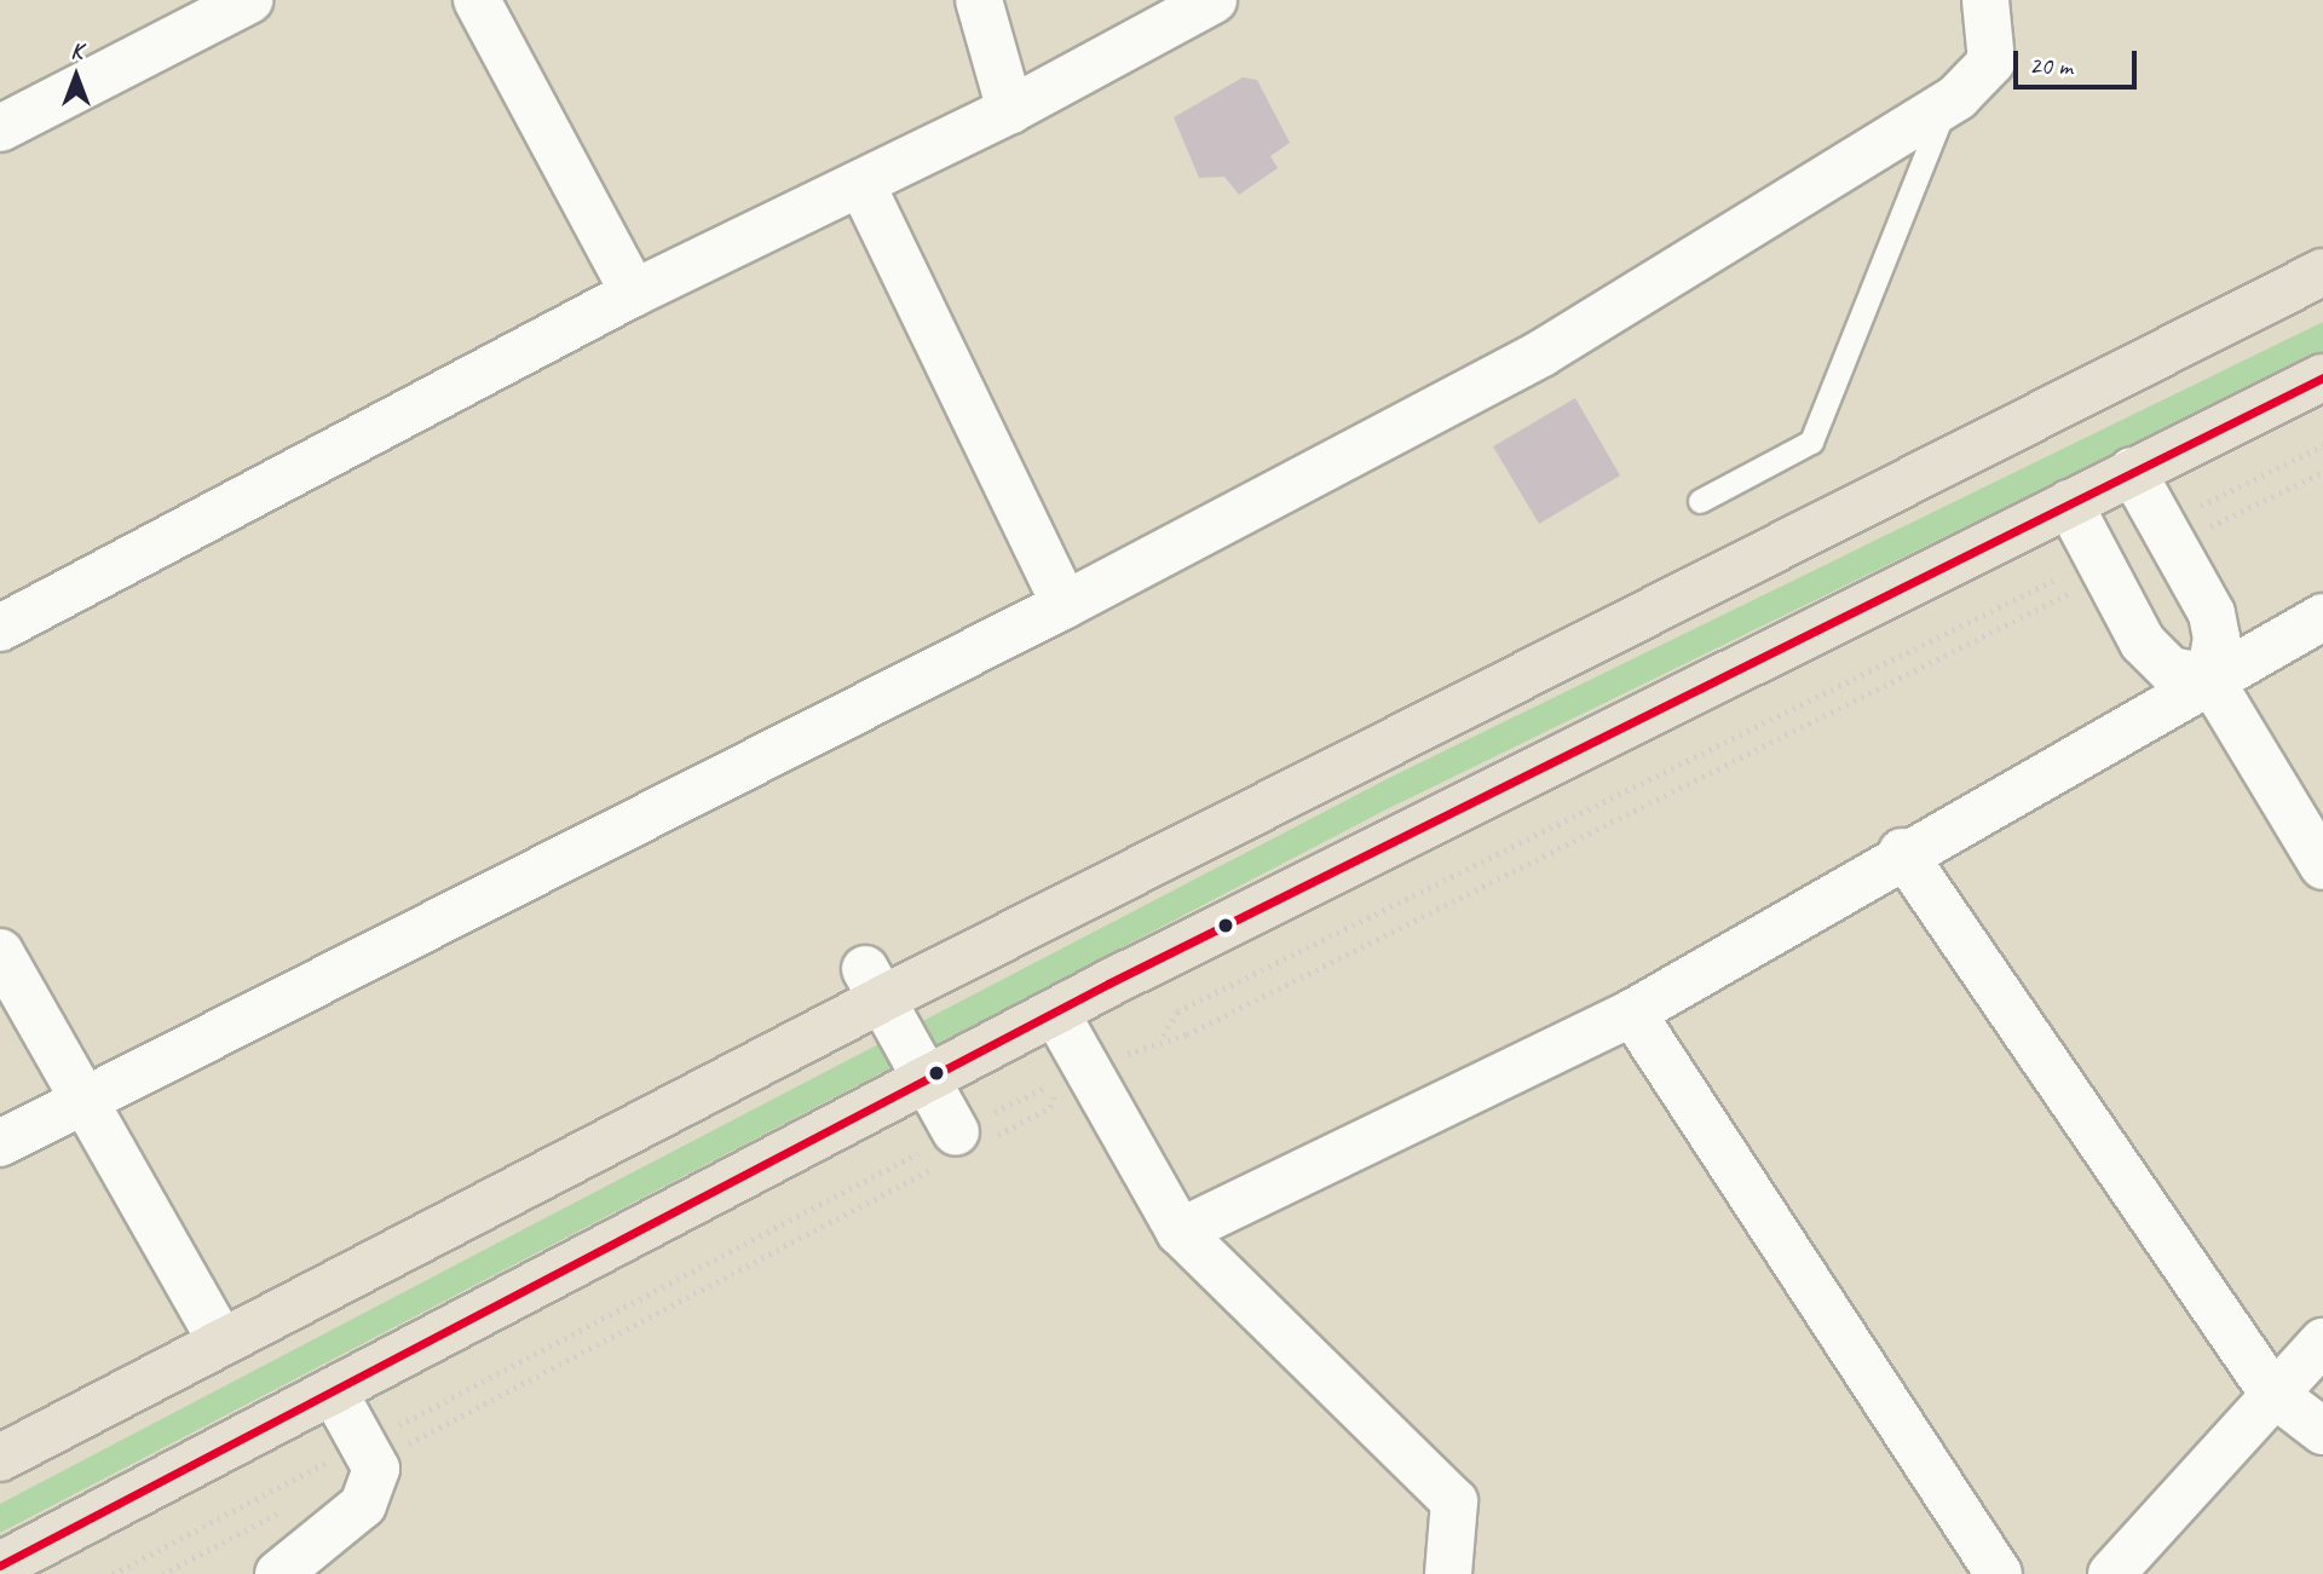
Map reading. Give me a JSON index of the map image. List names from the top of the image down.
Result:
{
  "scale_bar": "20 m",
  "north": "top"
}
